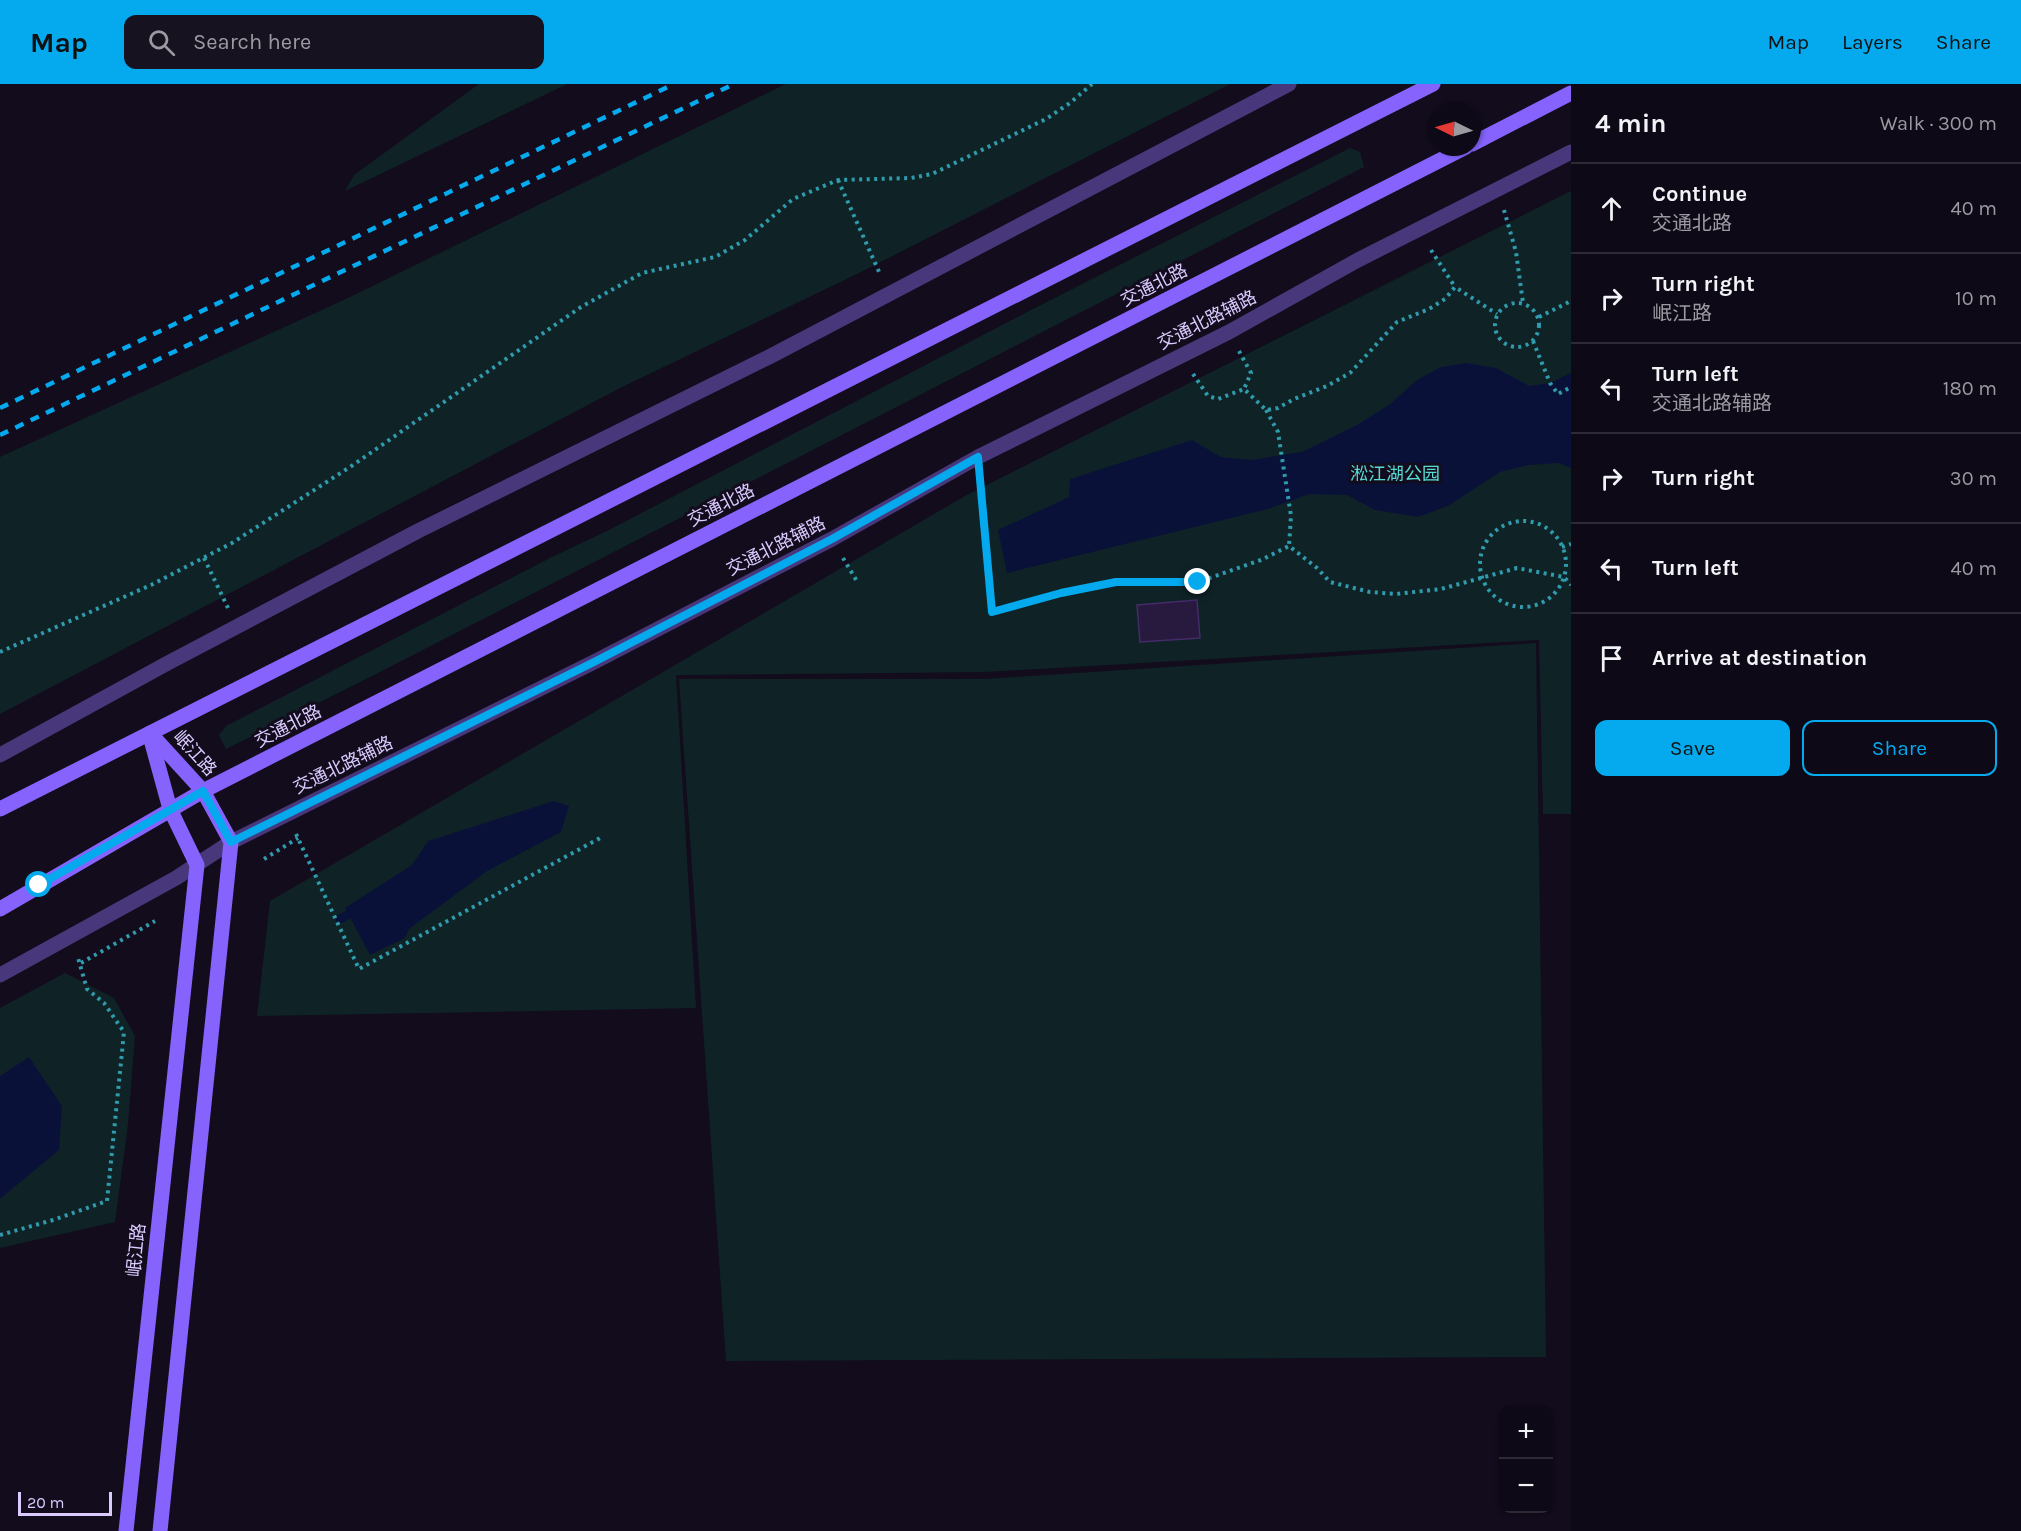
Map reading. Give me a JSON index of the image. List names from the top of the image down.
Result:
{
  "streets": {
    "main road": ["交通北路", "岷江路"],
    "street": ["交通北路辅路"]
  },
  "crossings": [
    ["交通北路", "岷江路"],
    ["交通北路辅路", "岷江路"]
  ],
  "parks": ["淞江湖公园"],
  "scale_bar": "20 m",
  "north": "left",
  "page": {
    "header": "Map",
    "search": "Search here",
    "nav": ["Map", "Layers", "Share"],
    "heading": ["4 min", "Walk · 300 m"],
    "list": [
      ["Continue", "交通北路", "40 m"],
      ["Turn right", "岷江路", "10 m"],
      ["Turn left", "交通北路辅路", "180 m"],
      ["Turn right", "30 m"],
      ["Turn left", "40 m"],
      "Arrive at destination"
    ],
    "buttons": ["Save", "Share"],
    "map_buttons": ["+", "−"],
    "scale": "20 m"
  }
}
